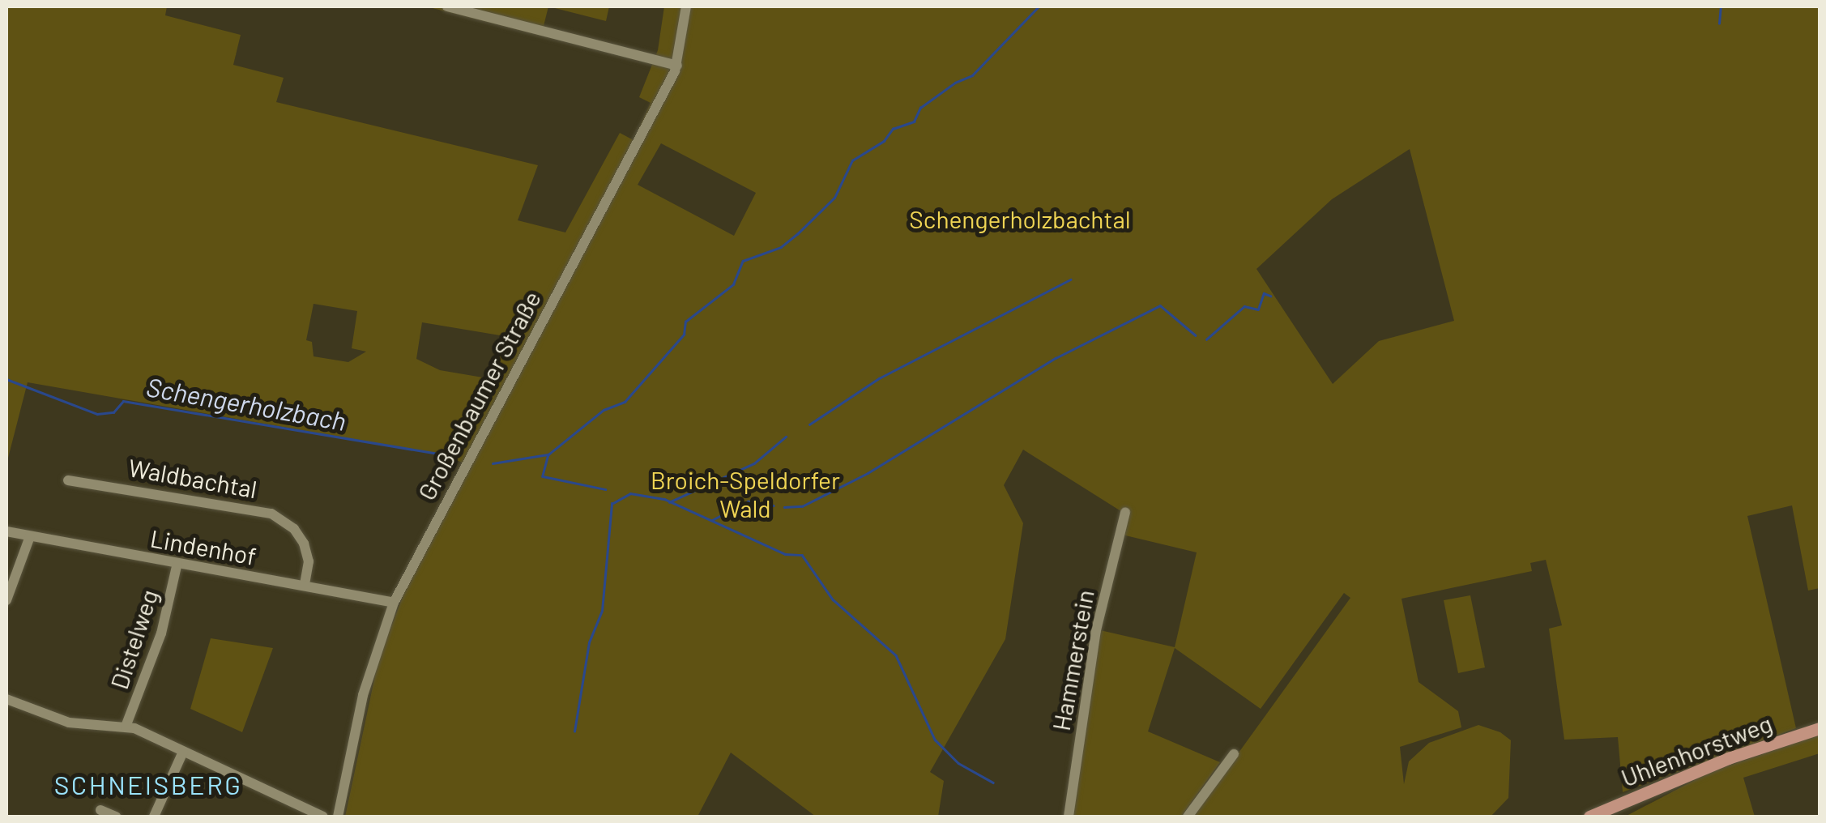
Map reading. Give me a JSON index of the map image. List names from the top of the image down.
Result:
{
  "streets": {
    "main road": ["Uhlenhorstweg"],
    "street": [
      "Großenbaumer Straße",
      "Waldbachtal",
      "Lindenhof",
      "Distelweg",
      "Hammerstein"
    ]
  },
  "crossings": [
    ["Großenbaumer Straße", "Lindenhof"],
    ["Waldbachtal", "Lindenhof"],
    ["Lindenhof", "Distelweg"]
  ],
  "districts": ["SCHNEISBERG"],
  "water": ["Schengerholzbach"],
  "parks": ["Schengerholzbachtal", "Broich-Speldorfer Wald"]
}
